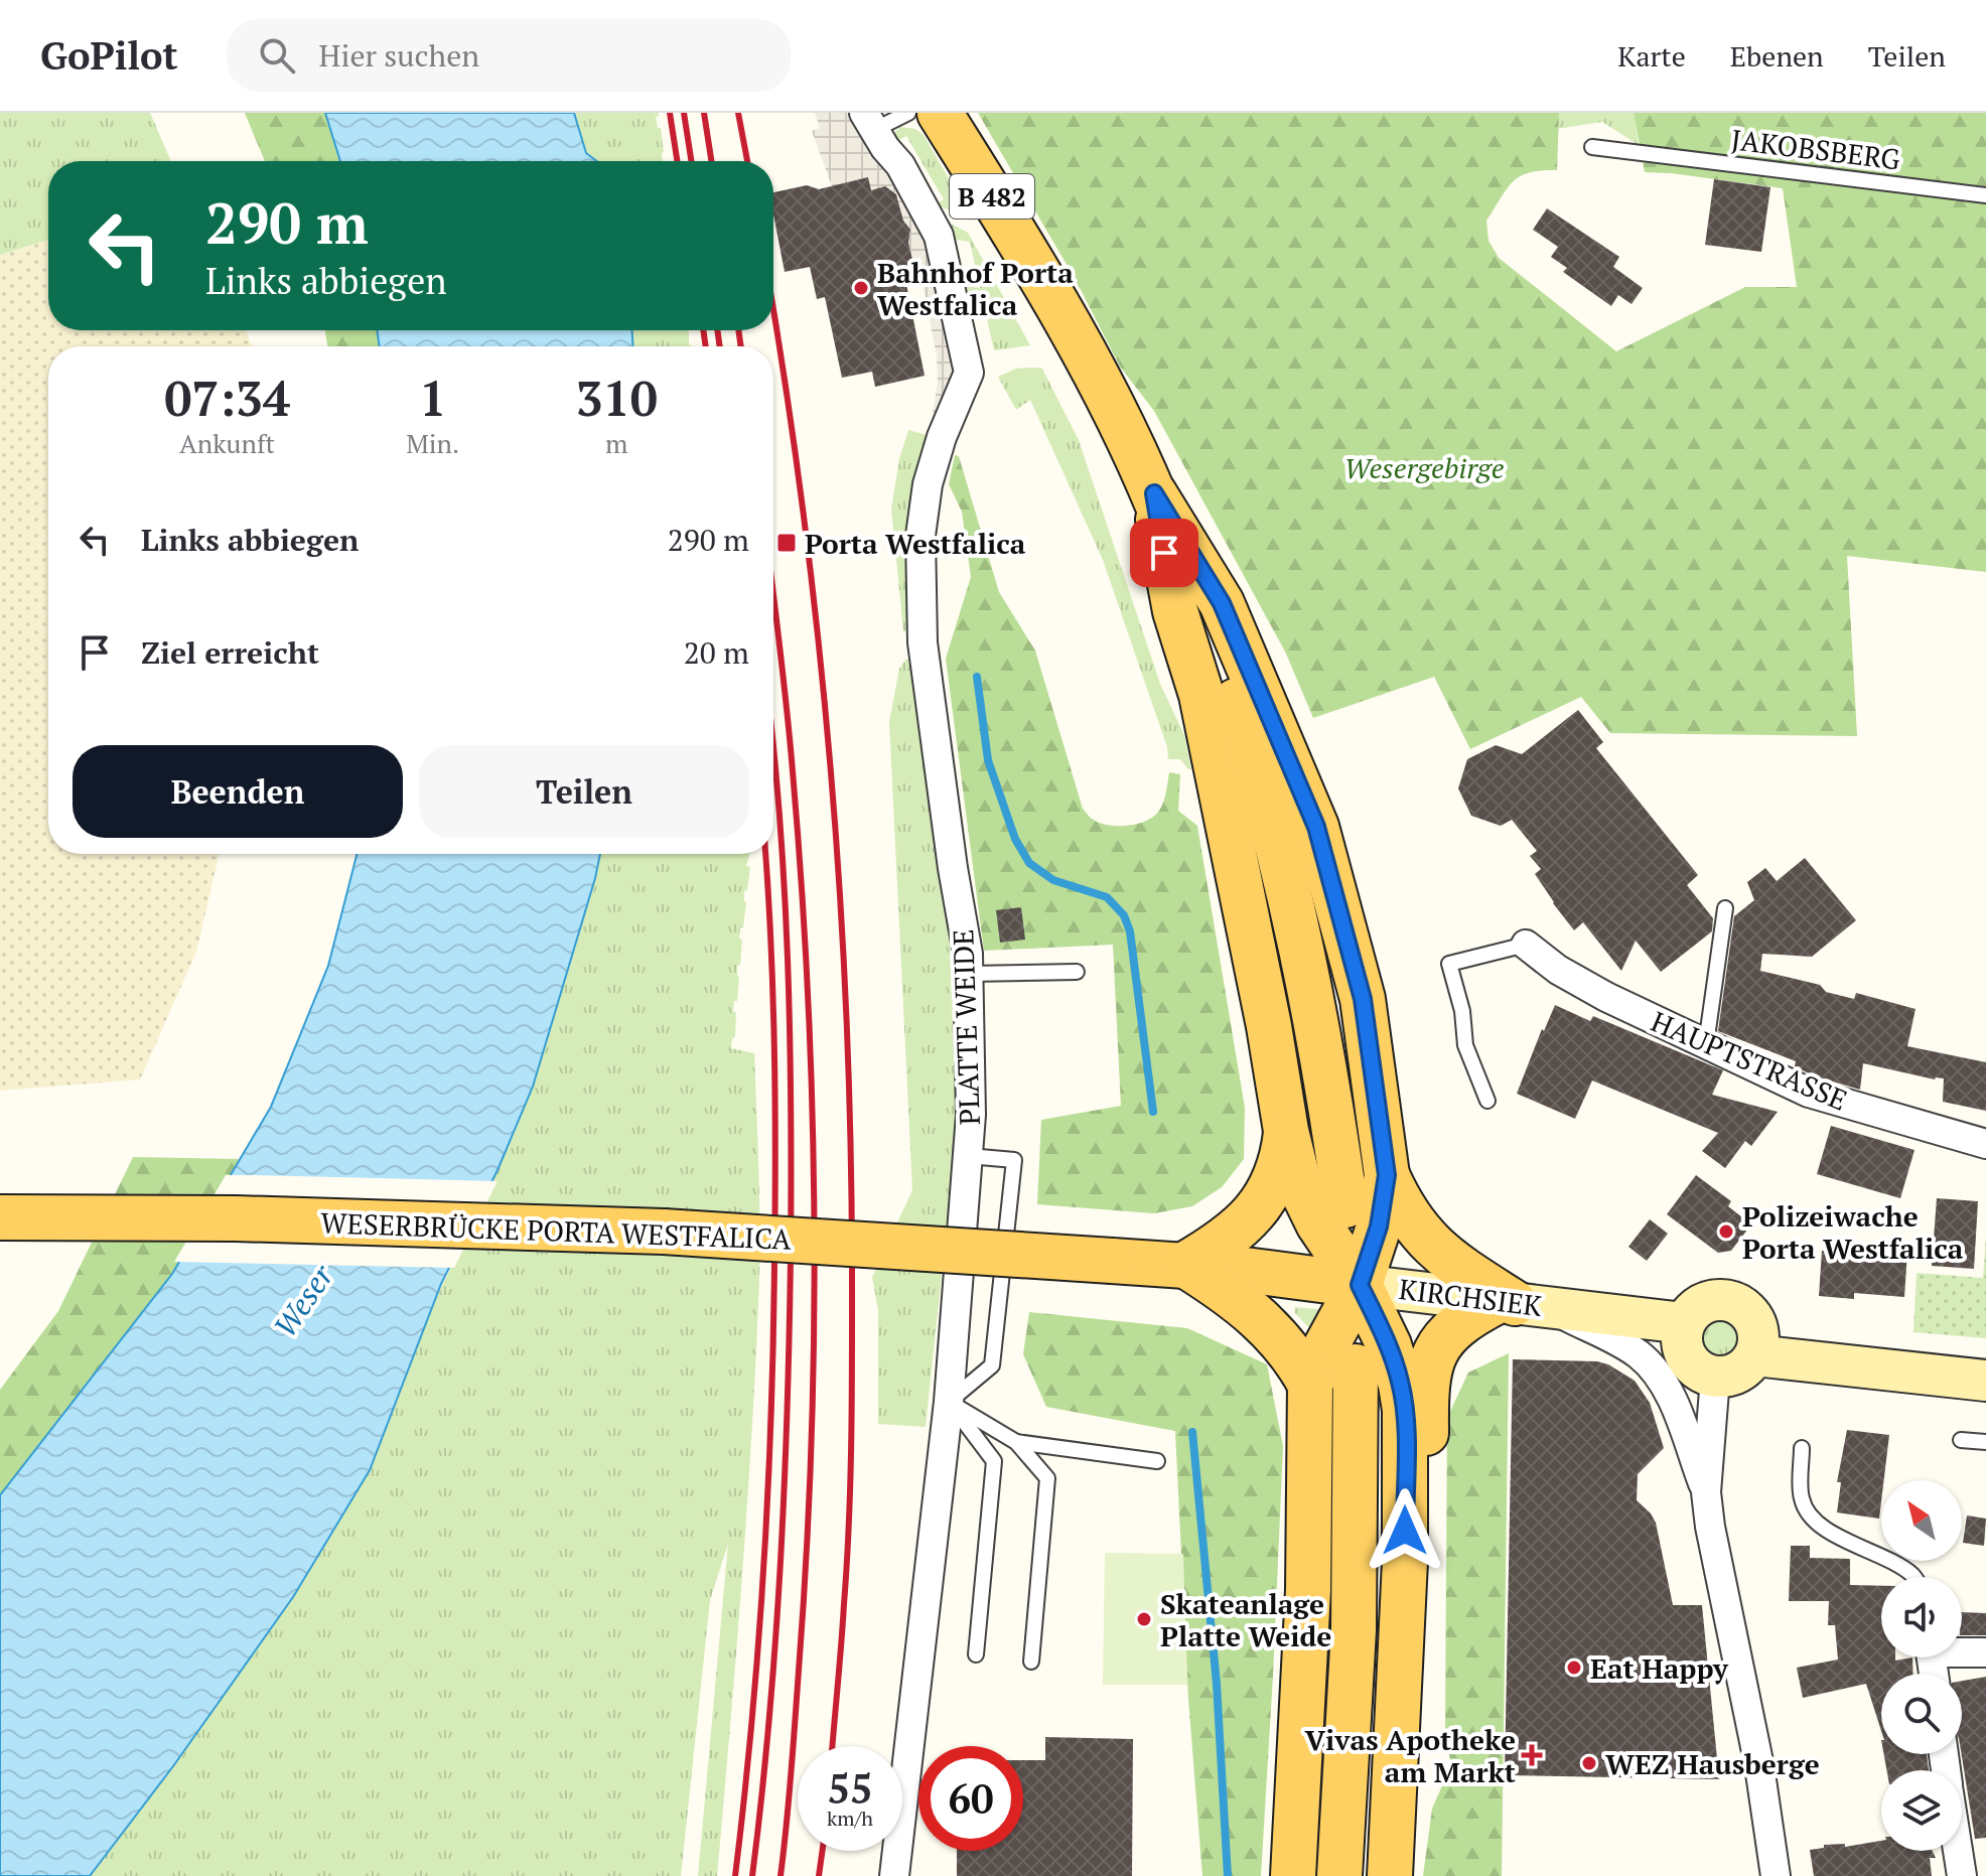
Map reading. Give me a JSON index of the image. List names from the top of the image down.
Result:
{
  "streets": {
    "main road": ["B 482", "WESERBRÜCKE PORTA WESTFALICA", "KIRCHSIEK"],
    "street": ["PLATTE WEIDE", "HAUPTSTRASSE"],
    "lane": ["JAKOBSBERG"]
  },
  "crossings": [
    ["WESERBRÜCKE PORTA WESTFALICA", "KIRCHSIEK"]
  ],
  "water": ["Weser"],
  "parks": ["Wesergebirge"],
  "places": {
    "other": [
      "Bahnhof Porta Westfalica",
      "Polizeiwache Porta Westfalica",
      "Skateanlage Platte Weide",
      "Eat Happy",
      "WEZ Hausberge"
    ],
    "transit": ["Porta Westfalica"],
    "health": ["Vivas Apotheke am Markt"]
  },
  "north": "top left",
  "page": {
    "header": "GoPilot",
    "search": "Hier suchen",
    "nav": ["Karte", "Ebenen", "Teilen"],
    "turn": ["290 m", "Links abbiegen"],
    "eta": [
      "07:34",
      "Ankunft",
      "1",
      "Min.",
      "310",
      "m"
    ],
    "list": [
      {
        "name": "Links abbiegen",
        "value": "290 m"
      },
      {
        "name": "Ziel erreicht",
        "value": "20 m"
      }
    ],
    "buttons": ["Beenden", "Teilen"],
    "speed": "55 km/h",
    "limit": "60"
  }
}
